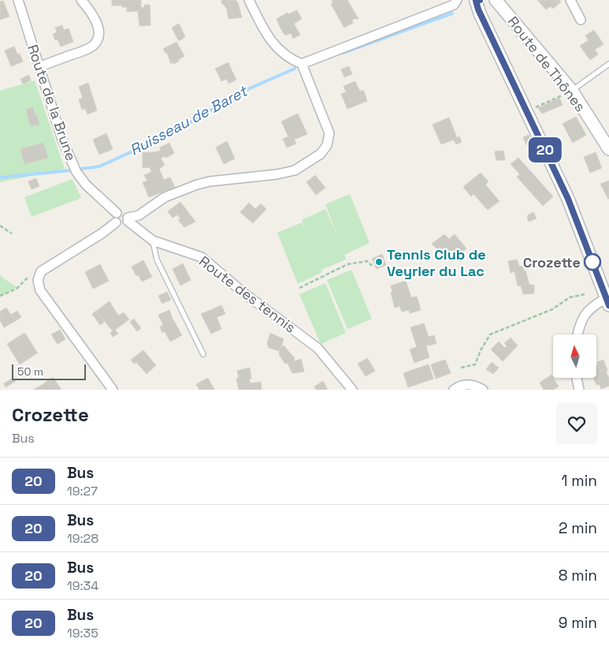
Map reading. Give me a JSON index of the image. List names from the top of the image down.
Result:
{
  "streets": {
    "main road": ["Route de Thônes"],
    "street": ["Route de la Brune", "Route des tennis"]
  },
  "water": ["Ruisseau de Baret"],
  "places": ["Tennis Club de Veyrier du Lac", "Crozette"],
  "lines": ["bus line 20"],
  "scale_bar": "50 m",
  "north": "top",
  "page": {
    "on_map": "20",
    "scale": "50 m",
    "heading": ["Crozette", "Bus"],
    "list": [
      {
        "mark": "20",
        "name": "Bus",
        "note": "19:27",
        "value": "1 min"
      },
      {
        "mark": "20",
        "name": "Bus",
        "note": "19:28",
        "value": "2 min"
      },
      {
        "mark": "20",
        "name": "Bus",
        "note": "19:34",
        "value": "8 min"
      },
      {
        "mark": "20",
        "name": "Bus",
        "note": "19:35",
        "value": "9 min"
      }
    ]
  }
}
